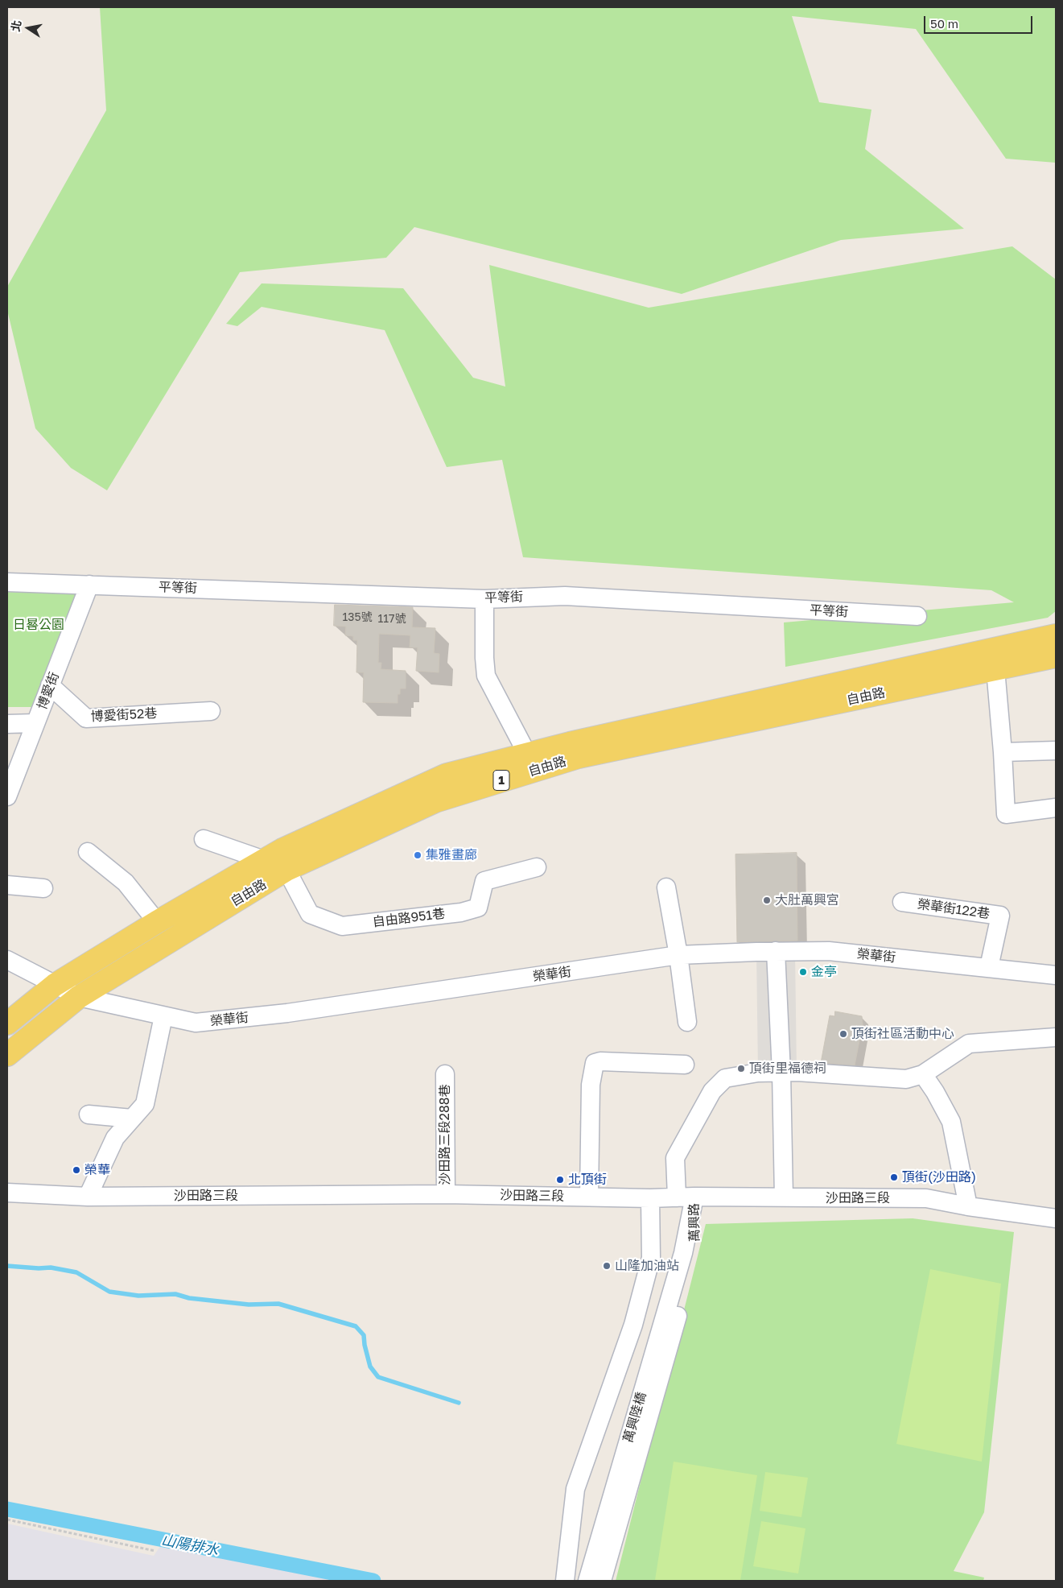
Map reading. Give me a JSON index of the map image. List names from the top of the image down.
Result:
{
  "streets": {
    "main road": ["自由路", "1"],
    "street": [
      "平等街",
      "博愛街",
      "博愛街52巷",
      "榮華街122巷",
      "自由路951巷",
      "榮華街",
      "沙田路三段288巷",
      "沙田路三段",
      "萬興路",
      "萬興陸橋"
    ]
  },
  "crossings": [
    ["平等街", "博愛街"],
    ["博愛街", "博愛街52巷"],
    ["自由路", "自由路951巷"],
    ["自由路", "榮華街"],
    ["榮華街122巷", "榮華街"],
    ["沙田路三段288巷", "沙田路三段"],
    ["沙田路三段", "萬興路"],
    ["萬興路", "萬興陸橋"]
  ],
  "water": ["山陽排水"],
  "parks": ["日晷公園"],
  "places": [
    "集雅畫廊",
    "大肚萬興宮",
    "金亭",
    "頂街社區活動中心",
    "頂街里福德祠",
    "榮華",
    "頂街(沙田路)",
    "北頂街",
    "山隆加油站"
  ],
  "house_numbers": ["135號", "117號"],
  "scale_bar": "50 m",
  "north": "left"
}
